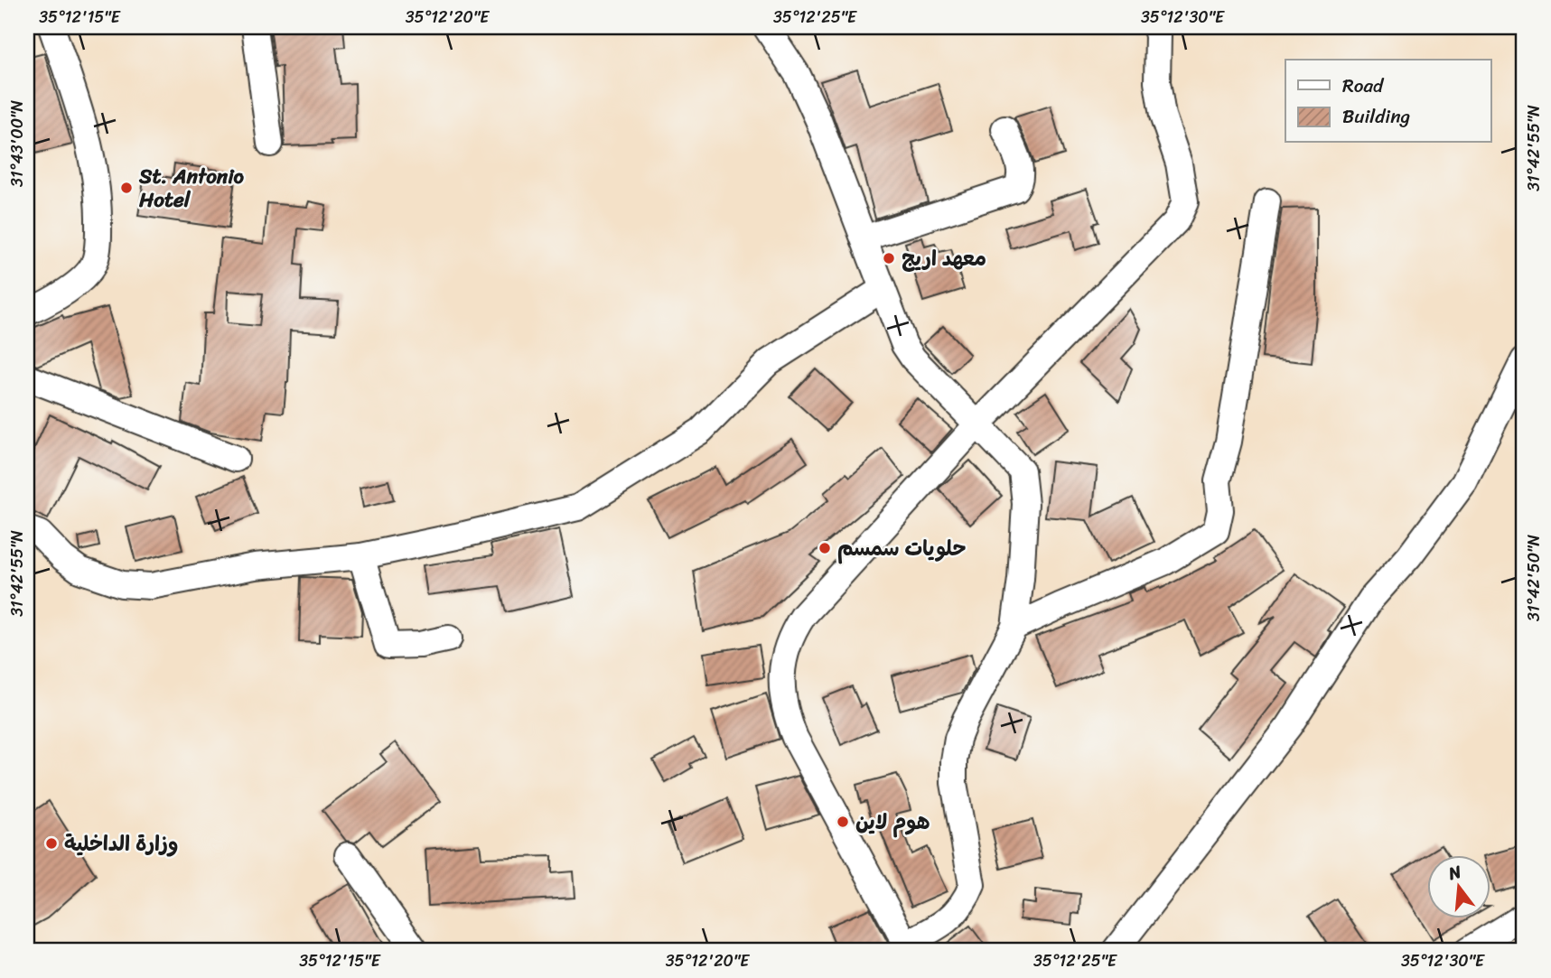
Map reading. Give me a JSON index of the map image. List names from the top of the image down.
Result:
{
  "places": [
    "St. Antonio Hotel",
    "معهد اريج",
    "حلويات سمسم",
    "هوم لاين",
    "وزارة الداخلية"
  ],
  "legend": ["Road", "Building"],
  "north": "top",
  "coordinates": [
    "35°12'15\"E",
    "35°12'20\"E",
    "35°12'25\"E",
    "35°12'30\"E",
    "31°43'00\"N",
    "31°42'55\"N",
    "31°42'50\"N"
  ]
}
